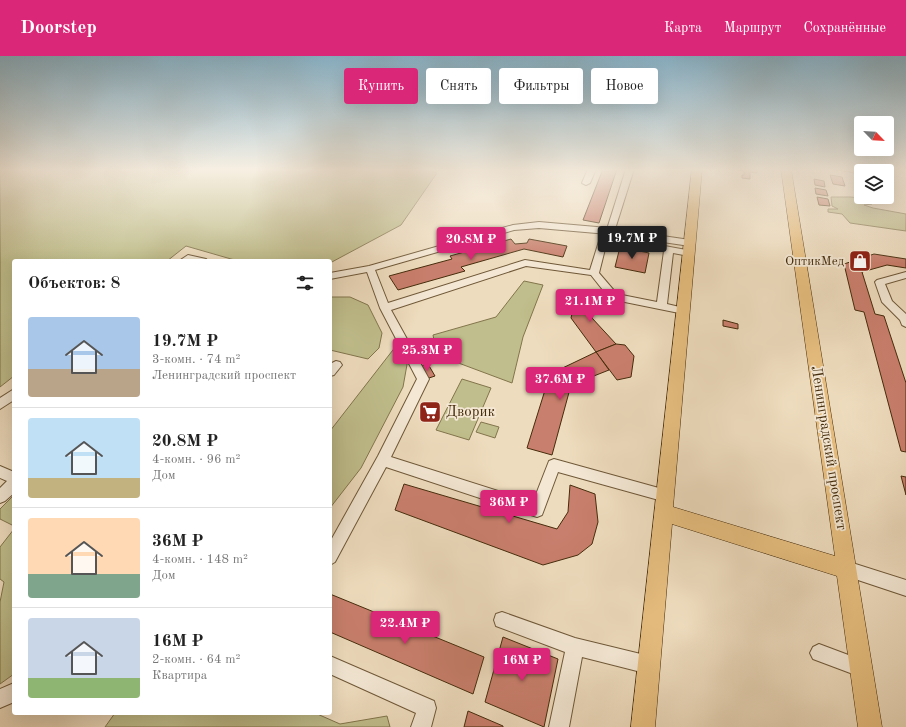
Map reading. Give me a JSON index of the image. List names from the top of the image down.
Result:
{
  "streets": {
    "main road": ["Ленинградский проспект"]
  },
  "places": {
    "shop": ["ОптикМед"],
    "supermarket": ["Дворик"]
  },
  "north": "bottom right",
  "page": {
    "header": "Doorstep",
    "nav": ["Карта", "Маршрут", "Сохранённые"],
    "chip": [
      "Купить",
      "Снять",
      "Фильтры",
      "Новое"
    ],
    "price": [
      "19.7M ₽",
      "20.8M ₽",
      "21.1M ₽",
      "25.3M ₽",
      "37.6M ₽",
      "36M ₽",
      "22.4M ₽",
      "16M ₽"
    ],
    "heading": "Объектов: 8",
    "list": [
      {
        "name": "19.7M ₽",
        "note": "3-комн. · 74 m² · Ленинградский проспект"
      },
      {
        "name": "20.8M ₽",
        "note": "4-комн. · 96 m² · Дом"
      },
      {
        "name": "36M ₽",
        "note": "4-комн. · 148 m² · Дом"
      },
      {
        "name": "16M ₽",
        "note": "2-комн. · 64 m² · Квартира"
      }
    ]
  }
}
